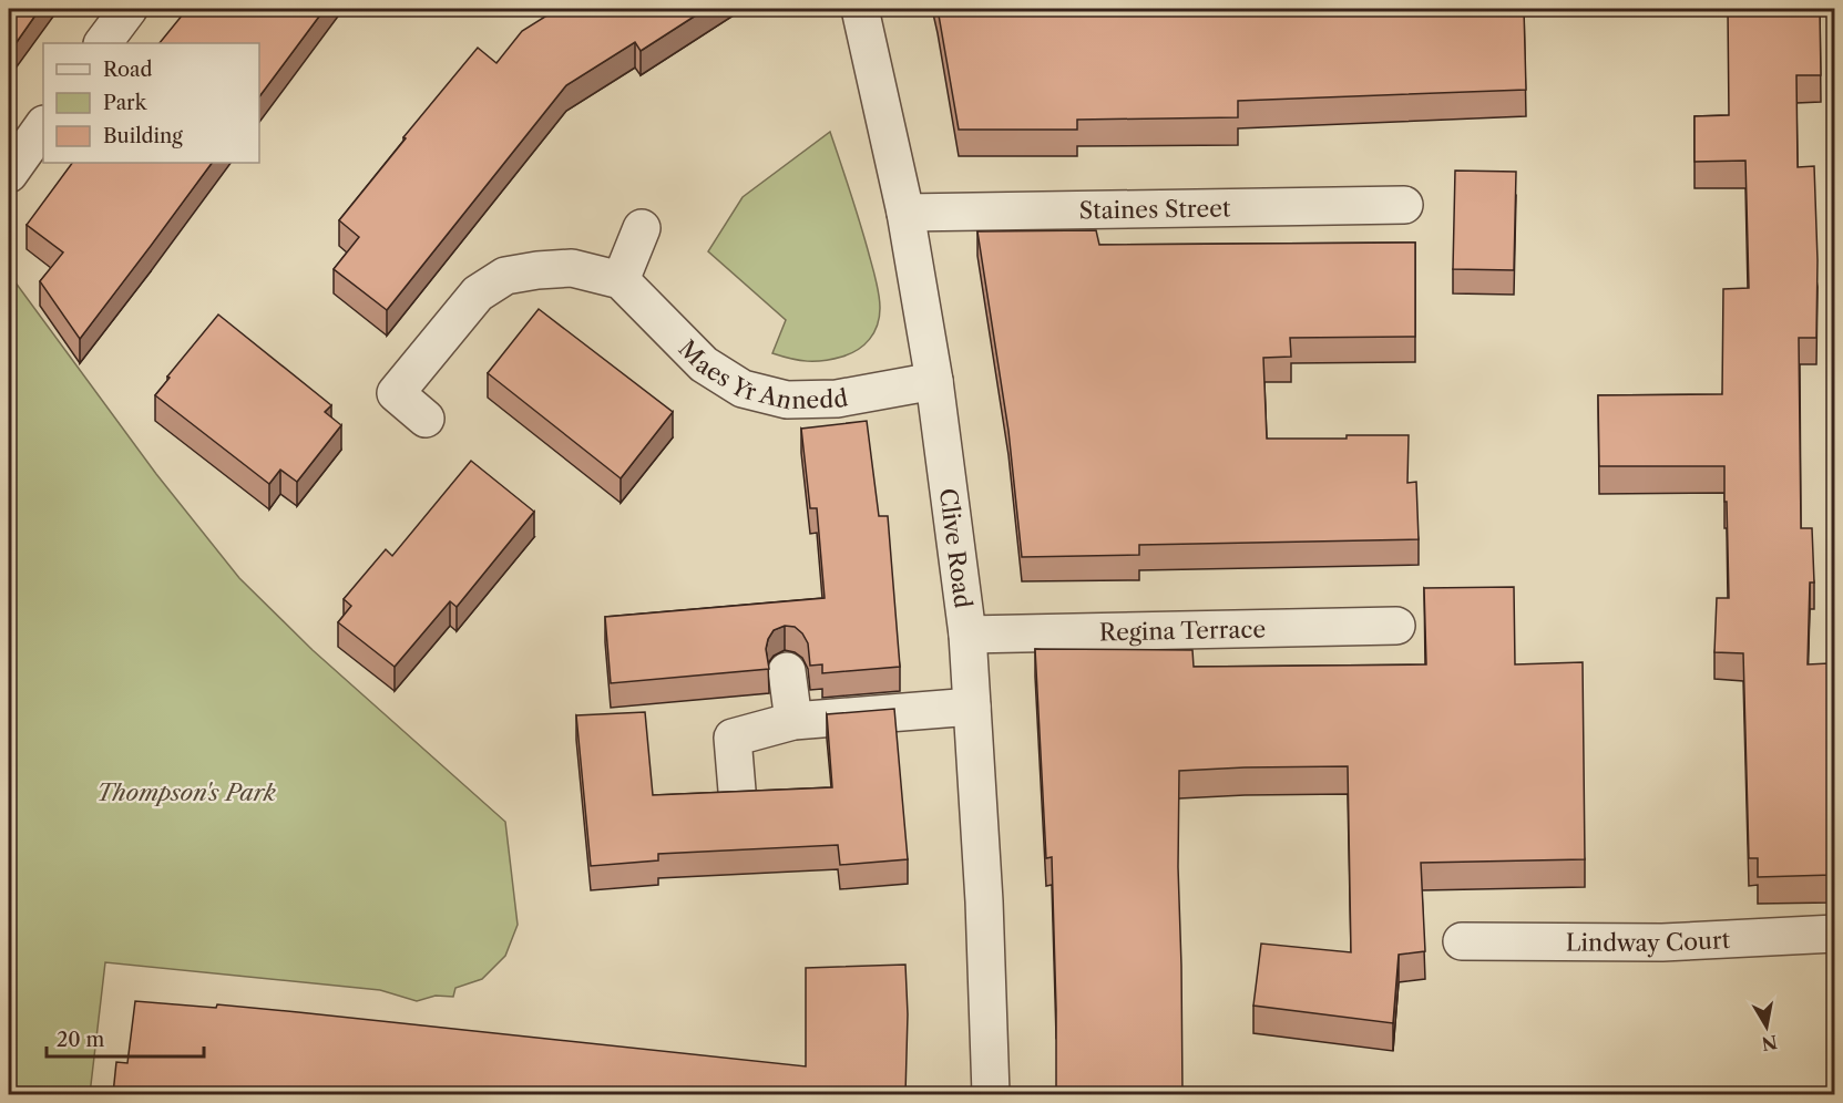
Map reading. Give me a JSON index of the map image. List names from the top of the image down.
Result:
{
  "streets": {
    "street": [
      "Staines Street",
      "Maes Yr Annedd",
      "Clive Road",
      "Regina Terrace",
      "Lindway Court"
    ]
  },
  "crossings": [
    ["Staines Street", "Clive Road"],
    ["Maes Yr Annedd", "Clive Road"],
    ["Clive Road", "Regina Terrace"]
  ],
  "parks": ["Thompson's Park"],
  "legend": ["Road", "Park", "Building"],
  "scale_bar": "20 m",
  "north": "bottom"
}
